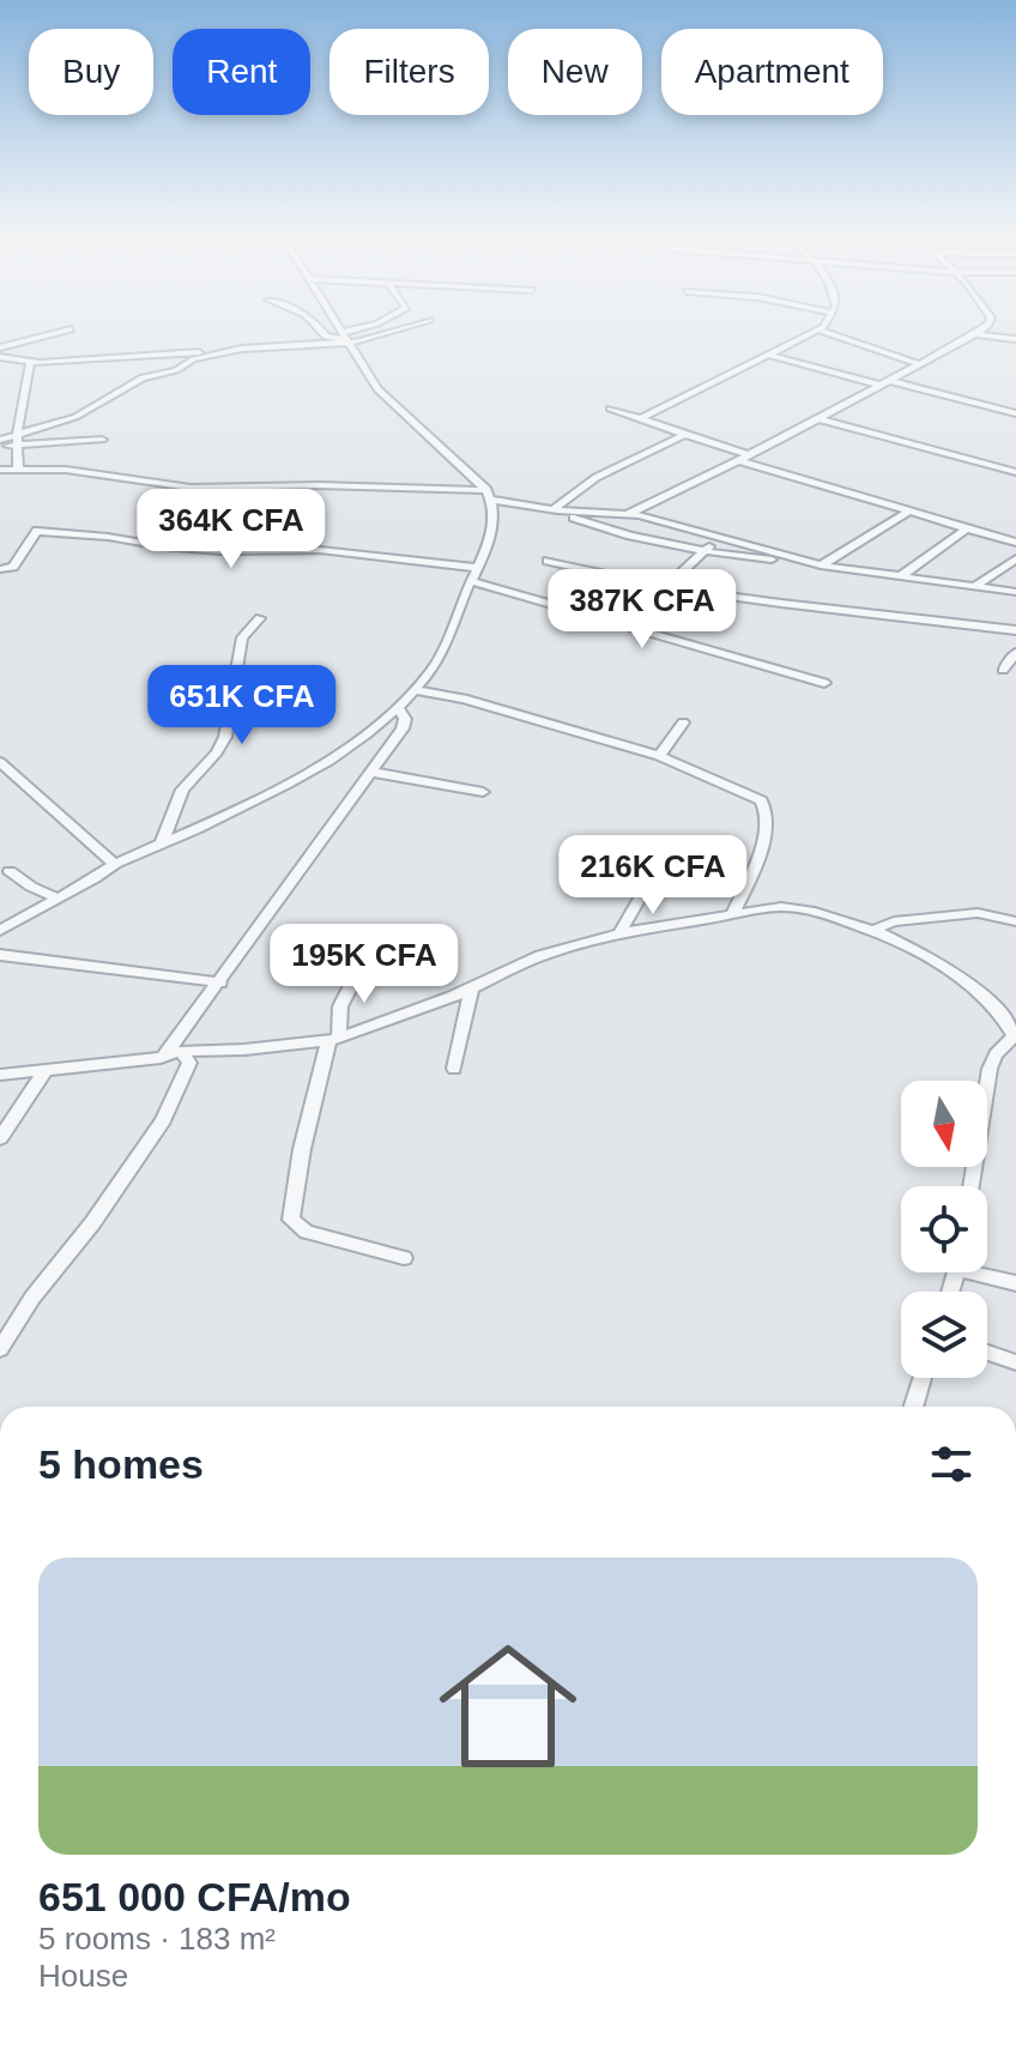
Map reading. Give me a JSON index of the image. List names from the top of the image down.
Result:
{
  "north": "bottom",
  "page": {
    "chip": [
      "Buy",
      "Rent",
      "Filters",
      "New",
      "Apartment"
    ],
    "price": [
      "364K CFA",
      "387K CFA",
      "651K CFA",
      "216K CFA",
      "195K CFA"
    ],
    "heading": "5 homes",
    "list": [
      {
        "name": "651 000 CFA/mo",
        "note": "5 rooms · 183 m² · House"
      }
    ]
  }
}
